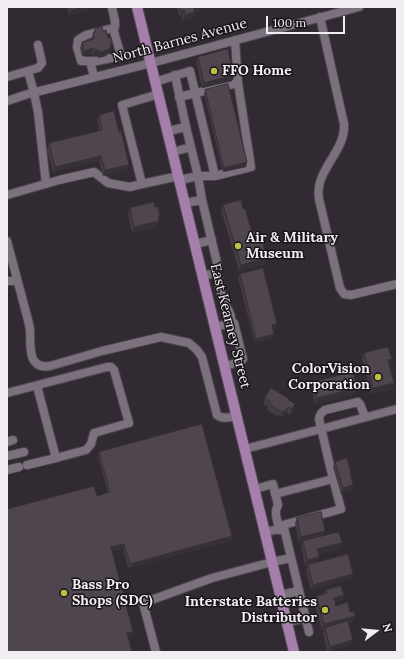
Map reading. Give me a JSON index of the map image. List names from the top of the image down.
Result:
{
  "streets": {
    "main road": ["East Kearney Street"],
    "street": ["North Barnes Avenue"]
  },
  "crossings": [
    ["North Barnes Avenue", "East Kearney Street"]
  ],
  "places": [
    "FFO Home",
    "Air & Military Museum",
    "ColorVision Corporation",
    "Bass Pro Shops (SDC)",
    "Interstate Batteries Distributor"
  ],
  "scale_bar": "100 m",
  "north": "right"
}
